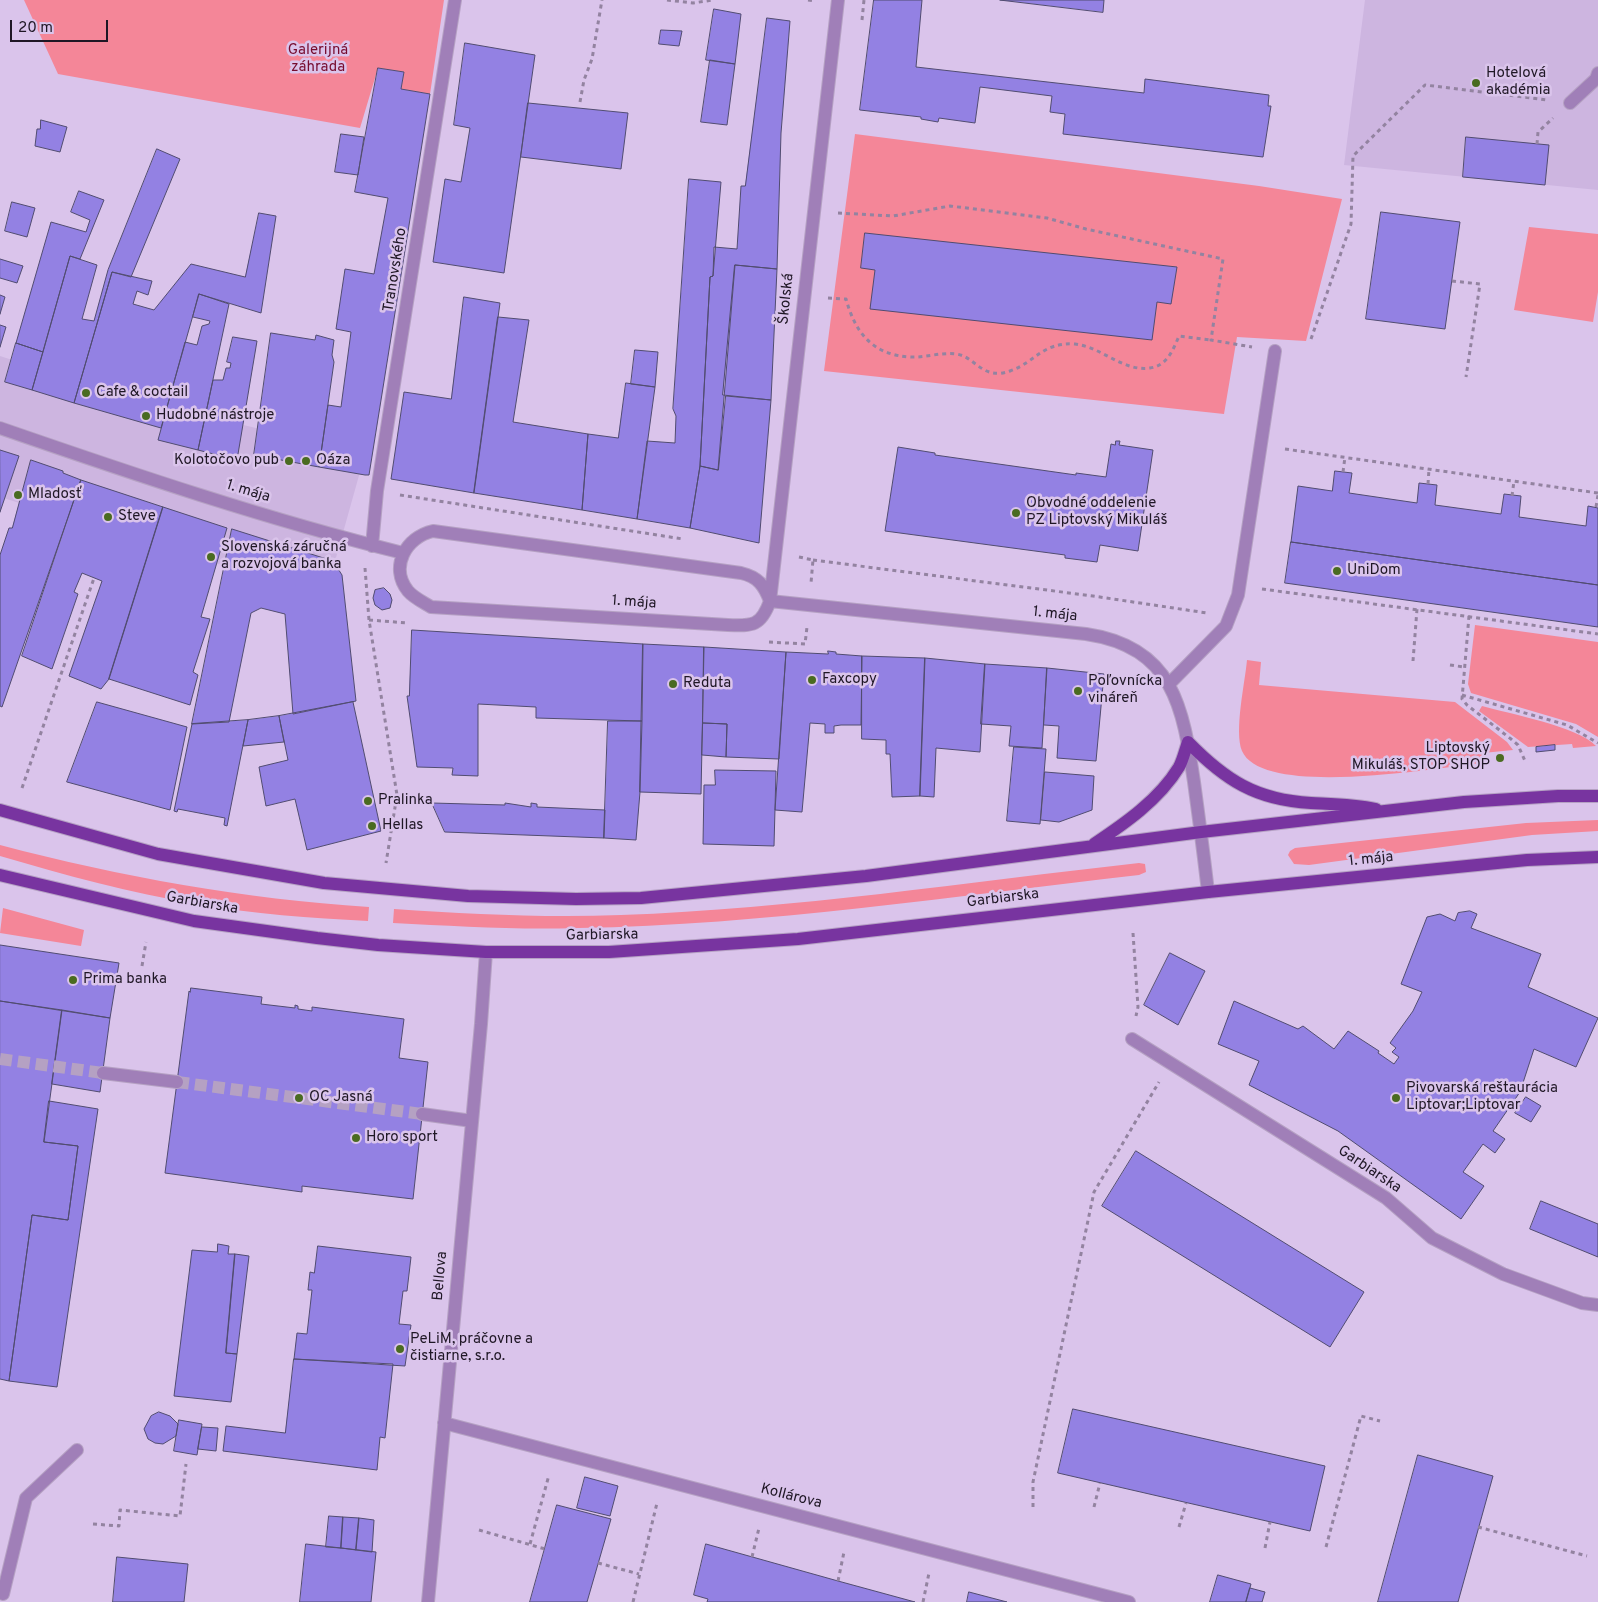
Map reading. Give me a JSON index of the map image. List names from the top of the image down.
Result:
{
  "streets": {
    "main road": ["1. mája", "Garbiarska"],
    "street": [
      "Tranovského",
      "Školská",
      "Bellova",
      "Kollárova"
    ]
  },
  "crossings": [
    ["Tranovského", "1. mája"],
    ["Školská", "1. mája"],
    ["1. mája", "Garbiarska"],
    ["Garbiarska", "Bellova"],
    ["Bellova", "Kollárova"]
  ],
  "parks": ["Galerijná záhrada"],
  "places": [
    "Hotelová akadémia",
    "Cafe & coctail",
    "Hudobné nástroje",
    "Kolotočovo pub",
    "Oáza",
    "Mladosť",
    "Obvodné oddelenie PZ Liptovský Mikuláš",
    "Steve",
    "Slovenská záručná a rozvojová banka",
    "UniDom",
    "Faxcopy",
    "Reduta",
    "Poľovnícka vináreň",
    "Liptovský Mikuláš, STOP SHOP",
    "Pralinka",
    "Hellas",
    "Prima banka",
    "OC Jasná",
    "Pivovarská reštaurácia Liptovar;Liptovar",
    "Horo sport",
    "PeLiM, práčovne a čistiarne, s.r.o."
  ],
  "scale_bar": "20 m"
}
